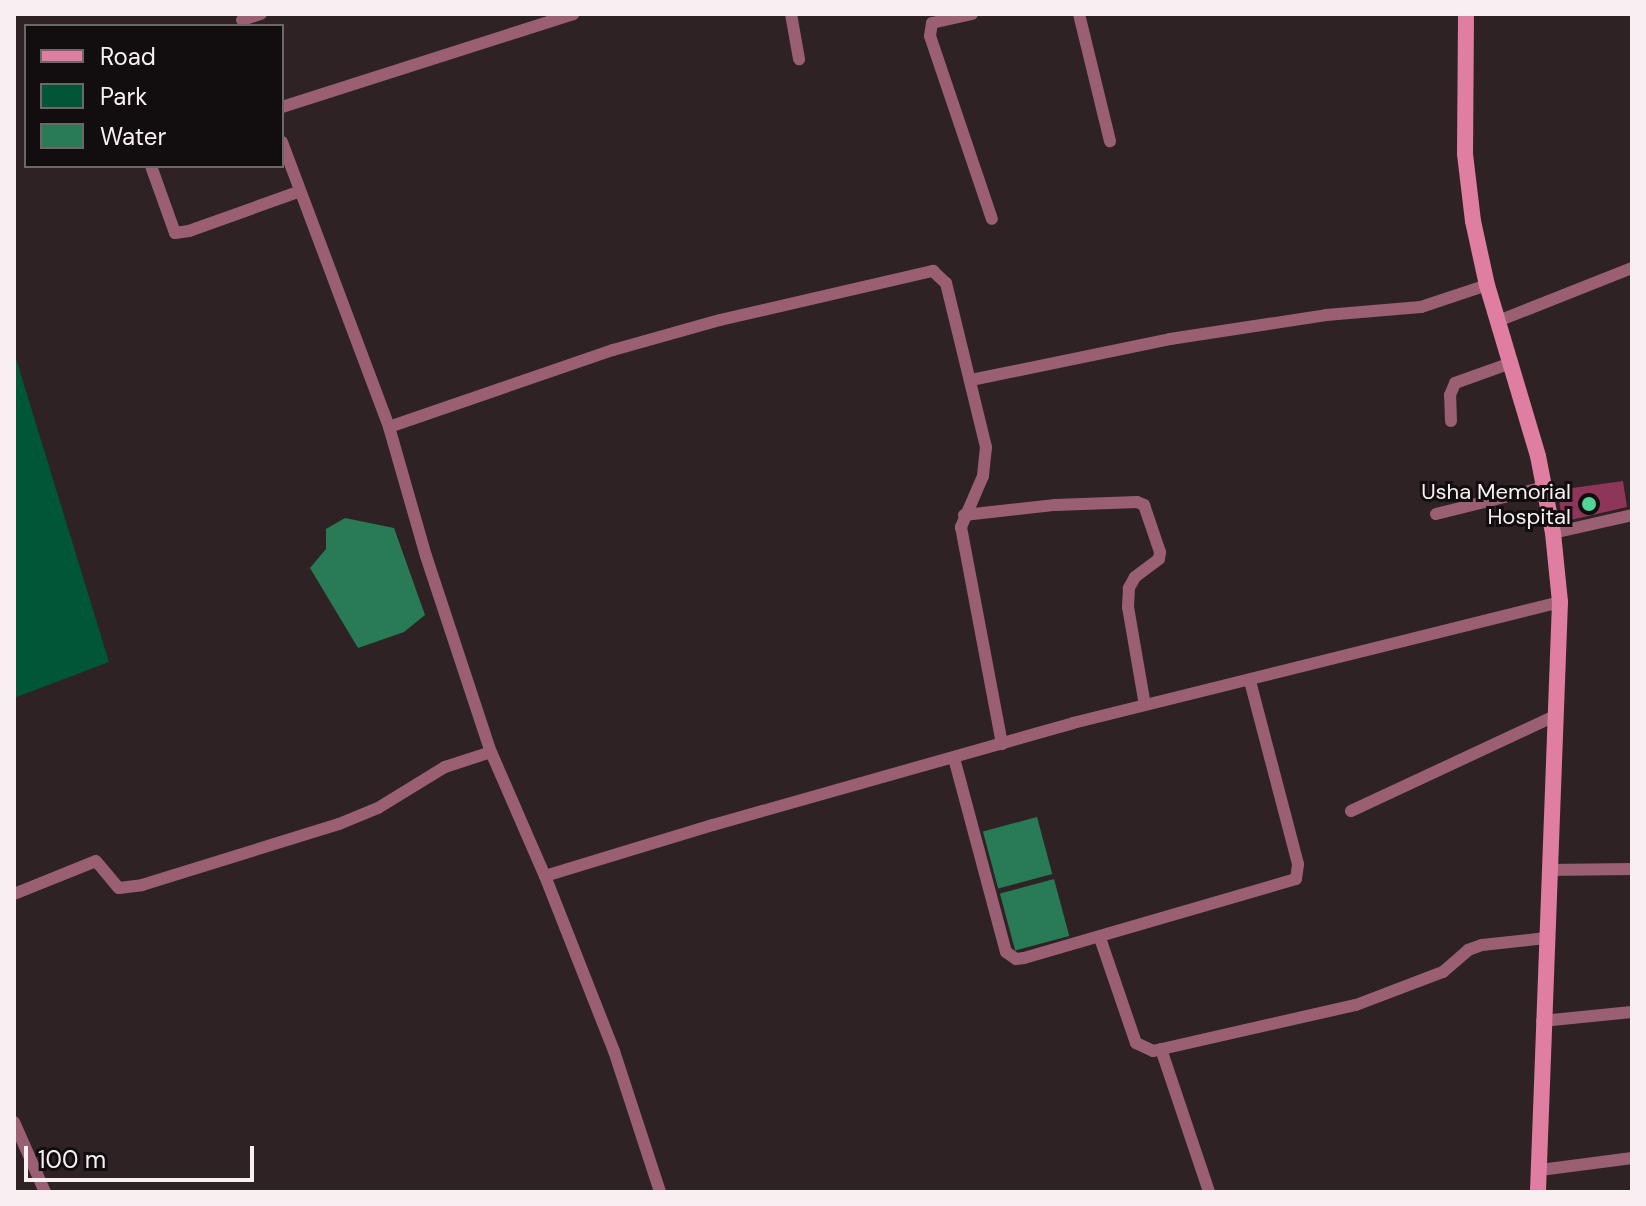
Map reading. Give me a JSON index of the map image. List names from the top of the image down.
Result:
{
  "places": ["Usha Memorial Hospital"],
  "legend": ["Road", "Park", "Water"],
  "scale_bar": "100 m"
}
